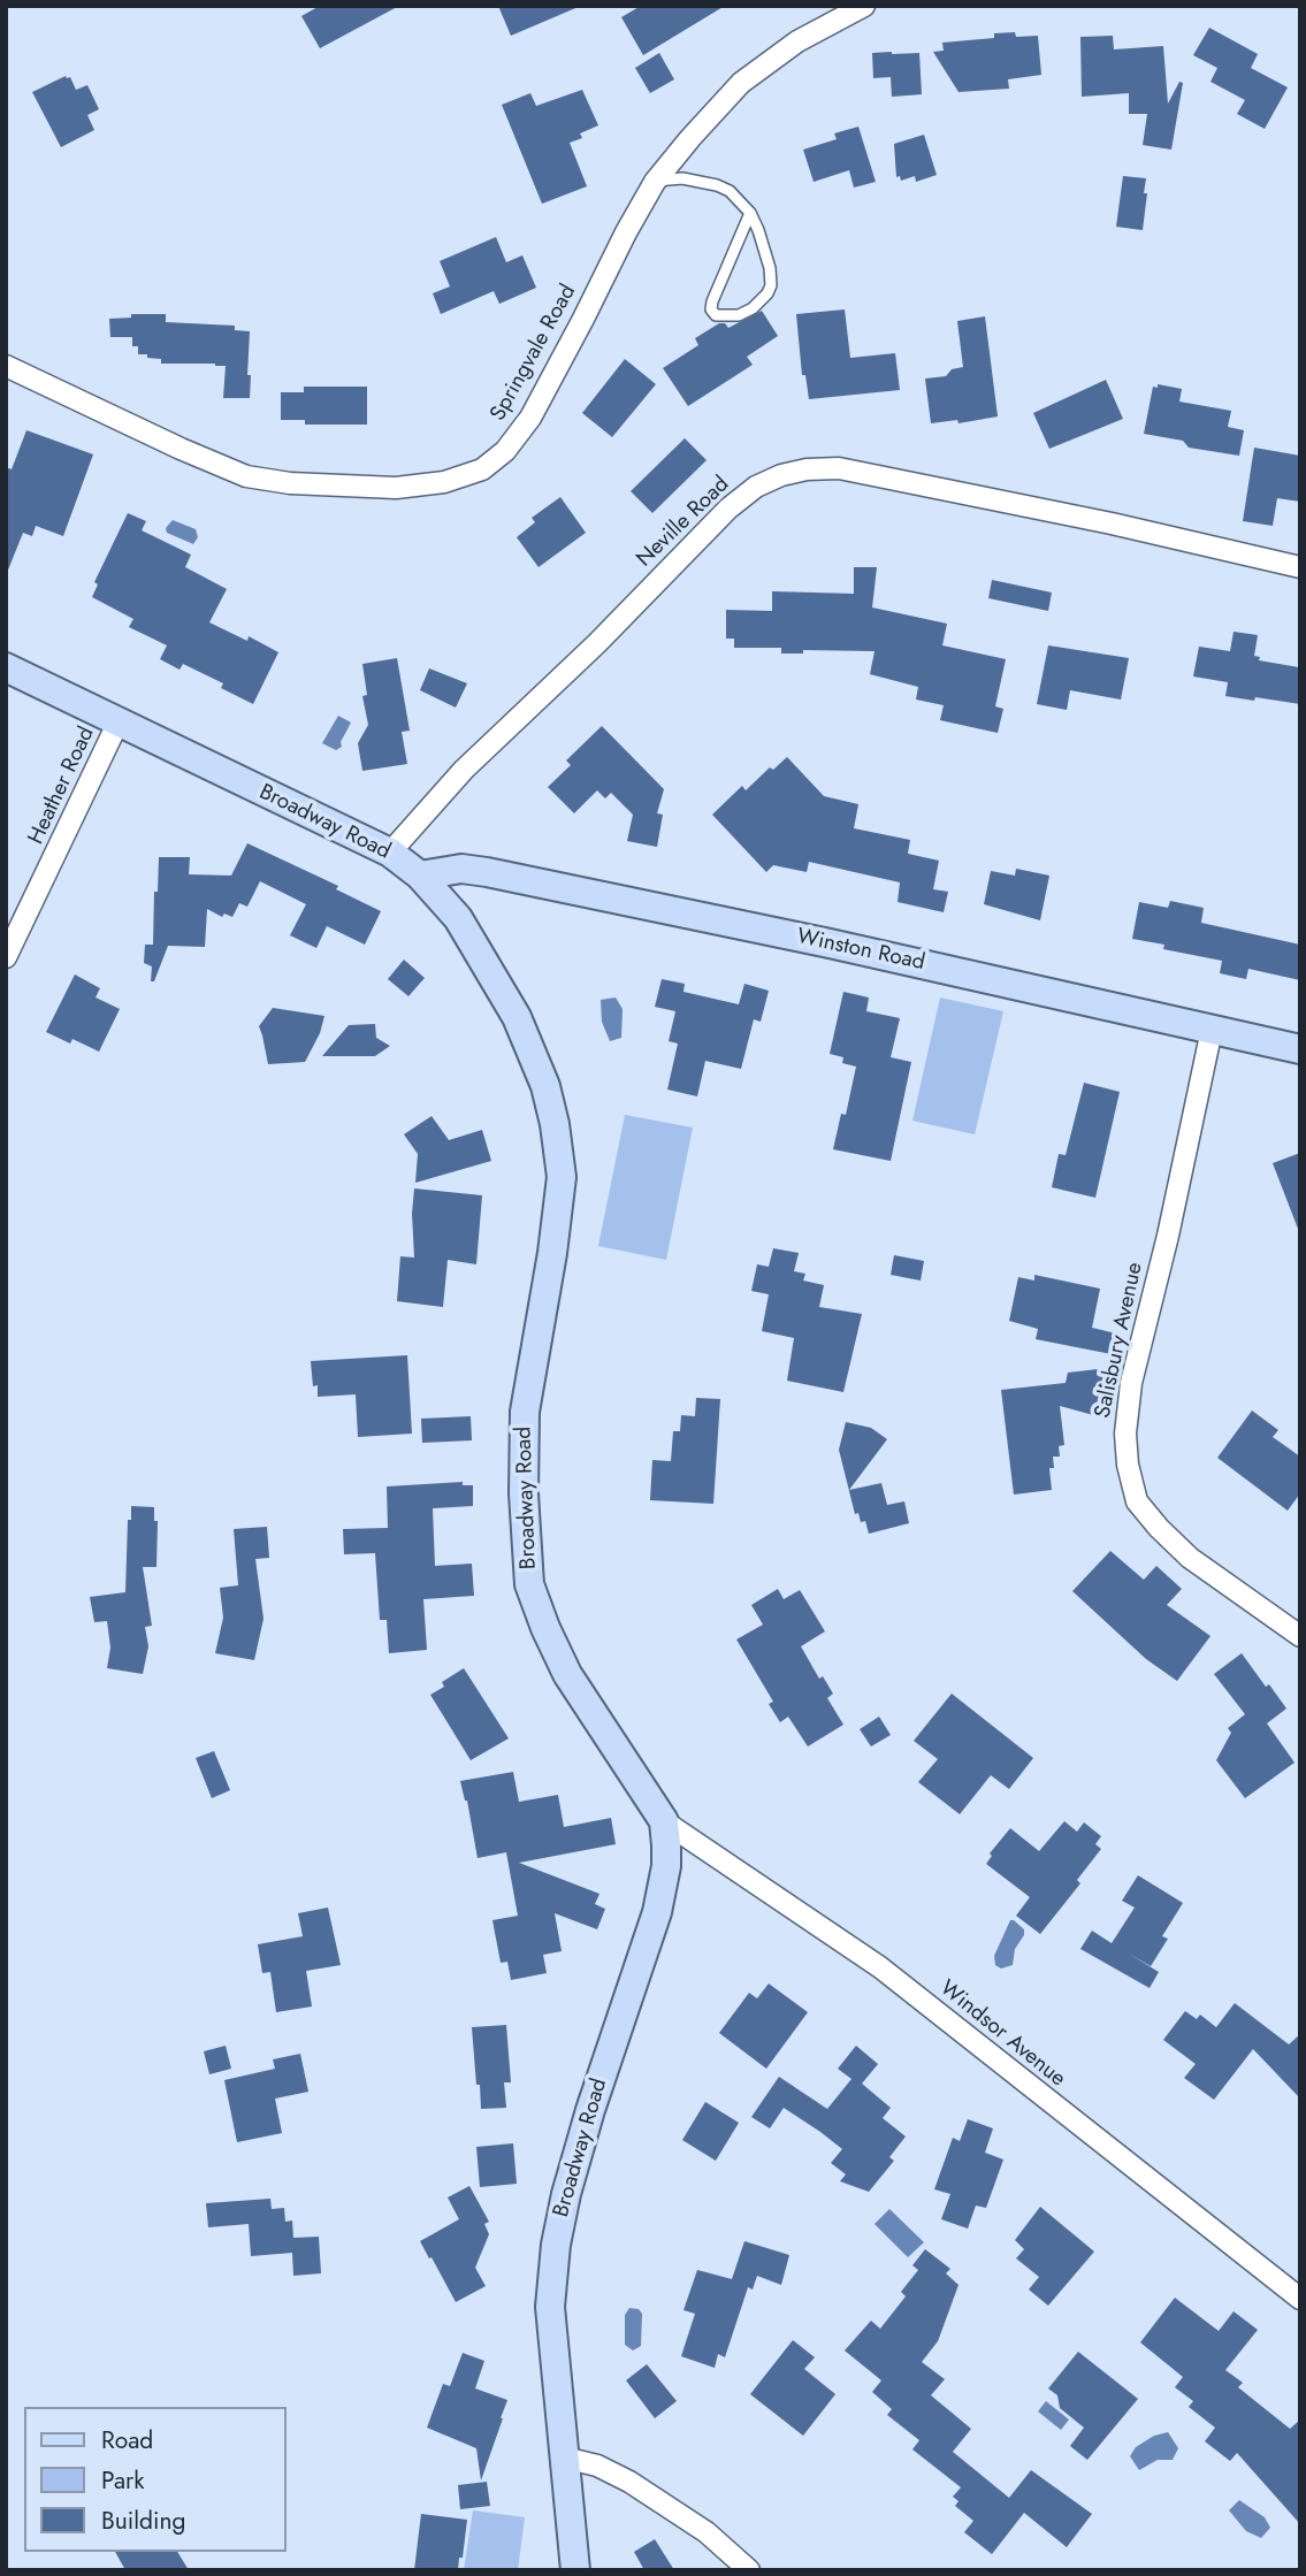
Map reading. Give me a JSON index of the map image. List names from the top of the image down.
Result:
{
  "streets": {
    "street": [
      "Springvale Road",
      "Neville Road",
      "Heather Road",
      "Broadway Road",
      "Winston Road",
      "Salisbury Avenue",
      "Windsor Avenue"
    ]
  },
  "crossings": [
    ["Neville Road", "Broadway Road"],
    ["Heather Road", "Broadway Road"],
    ["Broadway Road", "Winston Road"],
    ["Broadway Road", "Windsor Avenue"],
    ["Winston Road", "Salisbury Avenue"]
  ],
  "legend": ["Road", "Park", "Building"]
}
